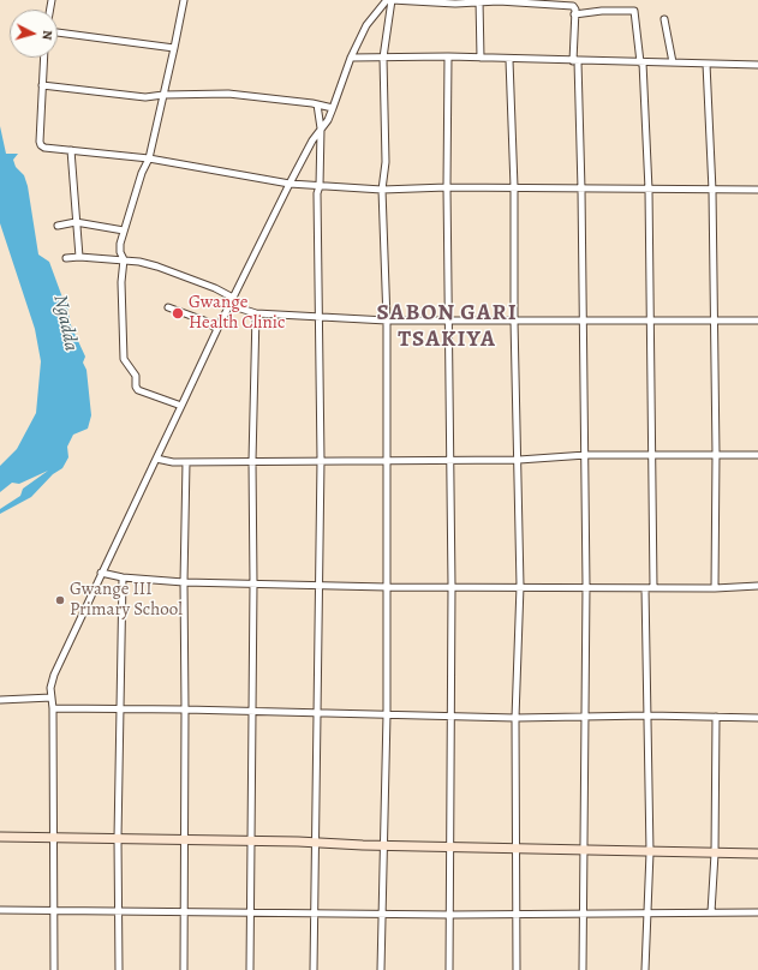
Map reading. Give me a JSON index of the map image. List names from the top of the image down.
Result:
{
  "districts": ["SABON GARI TSAKIYA"],
  "water": ["Ngadda"],
  "places": ["Gwange Health Clinic", "Gwange III Primary School"],
  "north": "right"
}
